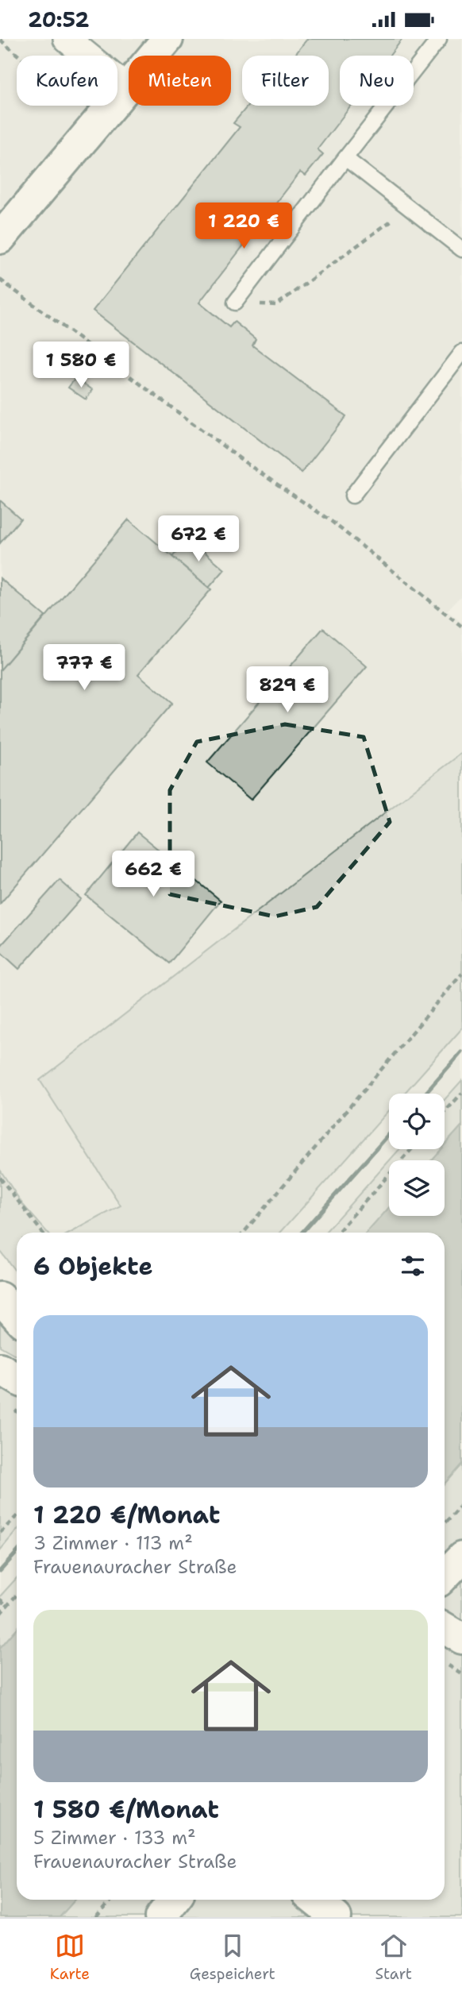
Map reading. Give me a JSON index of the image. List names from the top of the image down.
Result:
{
  "page": {
    "status": "20:52",
    "chip": [
      "Kaufen",
      "Mieten",
      "Filter",
      "Neu"
    ],
    "price": [
      "1 220 €",
      "1 580 €",
      "672 €",
      "777 €",
      "829 €",
      "662 €"
    ],
    "heading": "6 Objekte",
    "list": [
      {
        "name": "1 220 €/Monat",
        "note": "3 Zimmer · 113 m² · Frauenauracher Straße"
      },
      {
        "name": "1 580 €/Monat",
        "note": "5 Zimmer · 133 m² · Frauenauracher Straße"
      }
    ],
    "tabs": ["Karte", "Gespeichert", "Start"]
  }
}
